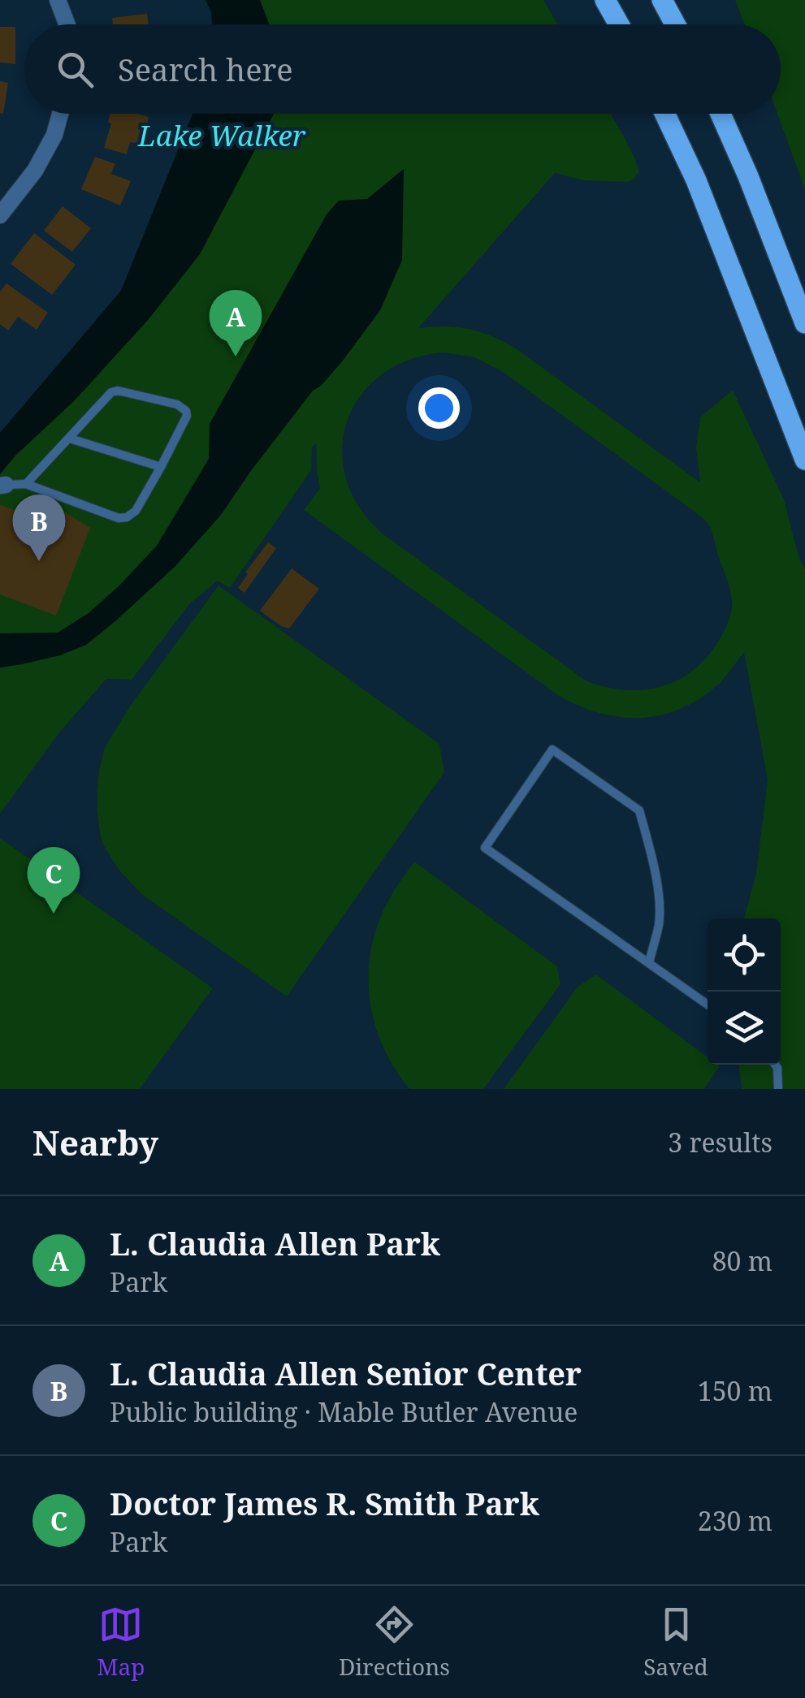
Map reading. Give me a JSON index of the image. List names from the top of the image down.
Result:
{
  "water": ["Lake Walker"],
  "page": {
    "search": "Search here",
    "pins": ["A", "B", "C"],
    "heading": ["Nearby", "3 results"],
    "list": [
      {
        "mark": "A",
        "name": "L. Claudia Allen Park",
        "note": "Park",
        "value": "80 m"
      },
      {
        "mark": "B",
        "name": "L. Claudia Allen Senior Center",
        "note": "Public building · Mable Butler Avenue",
        "value": "150 m"
      },
      {
        "mark": "C",
        "name": "Doctor James R. Smith Park",
        "note": "Park",
        "value": "230 m"
      }
    ],
    "nav": ["Map", "Directions", "Saved"]
  }
}
